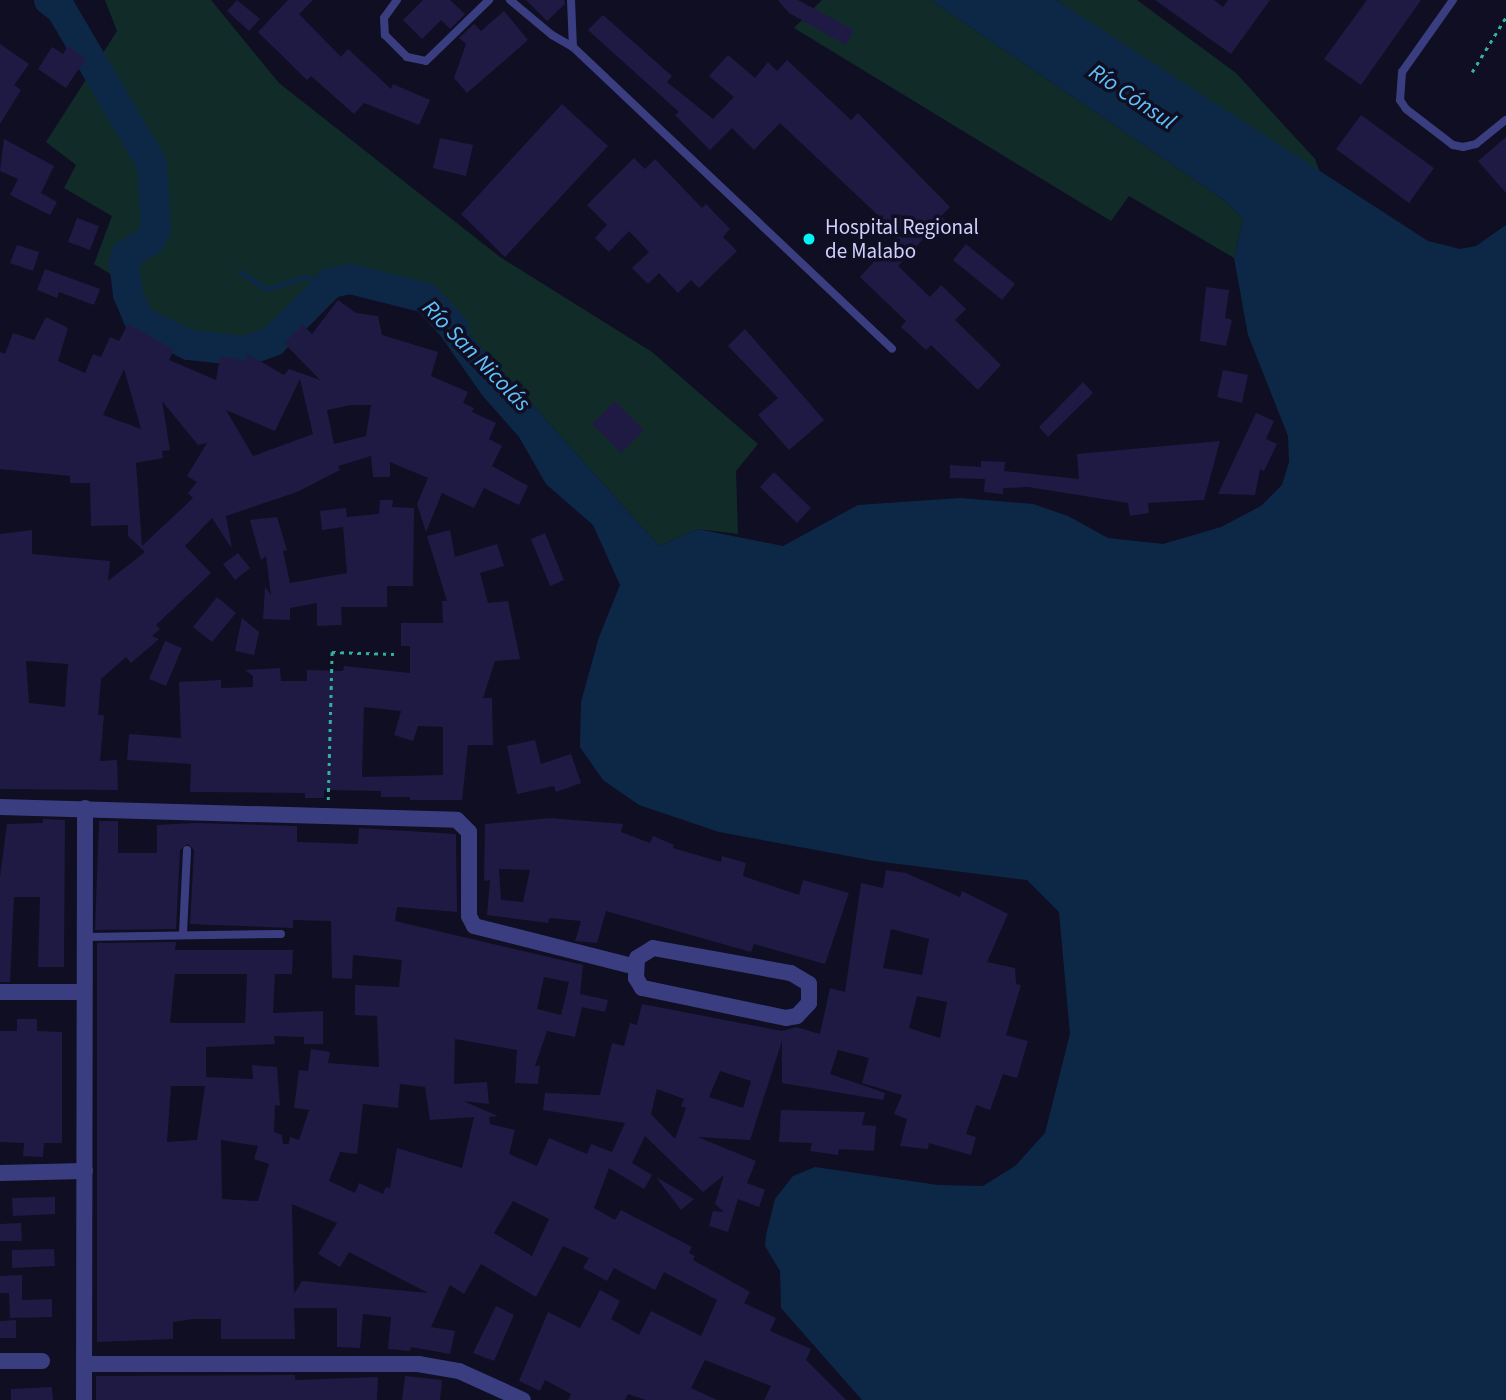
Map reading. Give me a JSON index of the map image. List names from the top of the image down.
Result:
{
  "water": ["Río Cónsul", "Río San Nicolás"],
  "places": ["Hospital Regional de Malabo"]
}
